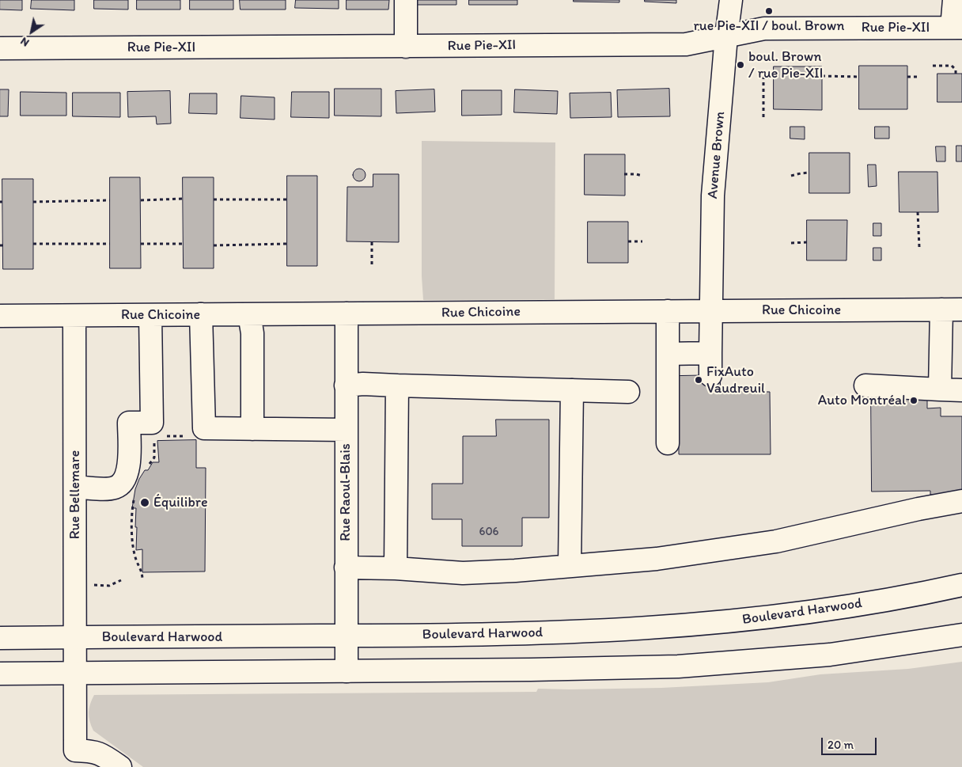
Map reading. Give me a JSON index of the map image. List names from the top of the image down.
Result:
{
  "streets": {
    "main road": [
      "Rue Pie-XII",
      "Avenue Brown",
      "Rue Chicoine",
      "Rue Raoul-Blais",
      "Rue Bellemare",
      "Boulevard Harwood"
    ]
  },
  "crossings": [
    ["Rue Pie-XII", "Avenue Brown"],
    ["Avenue Brown", "Rue Chicoine"],
    ["Rue Chicoine", "Rue Raoul-Blais"],
    ["Rue Chicoine", "Rue Bellemare"],
    ["Rue Raoul-Blais", "Boulevard Harwood"],
    ["Rue Bellemare", "Boulevard Harwood"]
  ],
  "places": [
    "rue Pie-XII / boul. Brown",
    "boul. Brown / rue Pie-XII",
    "FixAuto Vaudreuil",
    "Auto Montréal",
    "Équilibre"
  ],
  "house_numbers": ["606"],
  "scale_bar": "20 m",
  "north": "bottom left"
}
